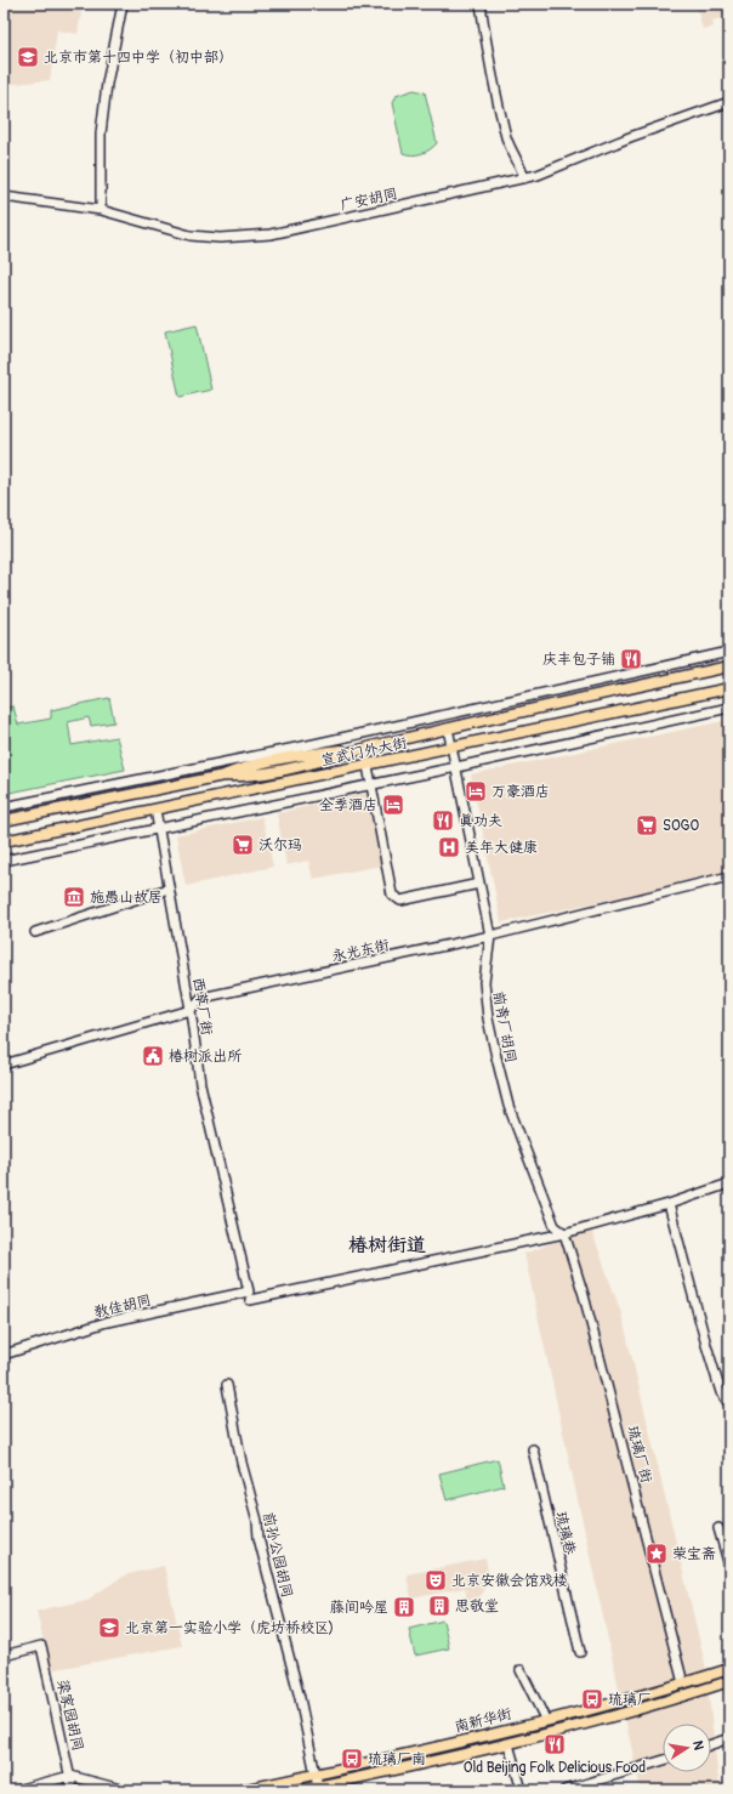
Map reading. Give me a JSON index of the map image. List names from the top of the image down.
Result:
{
  "streets": {
    "main road": ["宣武门外大街", "南新华街"],
    "street": [
      "广安胡同",
      "永光东街",
      "西草厂街",
      "前青厂胡同",
      "教佳胡同",
      "琉璃厂街",
      "琉璃巷",
      "前孙公园胡同",
      "梁家园胡同"
    ]
  },
  "crossings": [
    ["宣武门外大街", "西草厂街"],
    ["宣武门外大街", "前青厂胡同"],
    ["永光东街", "西草厂街"],
    ["永光东街", "前青厂胡同"],
    ["西草厂街", "教佳胡同"],
    ["前青厂胡同", "教佳胡同"],
    ["前青厂胡同", "琉璃厂街"],
    ["教佳胡同", "琉璃厂街"],
    ["琉璃厂街", "南新华街"],
    ["前孙公园胡同", "南新华街"]
  ],
  "districts": ["椿树街道"],
  "places": {
    "school or university": ["北京市第十四中学（初中部）", "北京第一实验小学（虎坊桥校区)"],
    "restaurant": ["庆丰包子铺", "真功夫", "Old Beijing Folk Delicious Food"],
    "hotel": ["万豪酒店", "全季酒店"],
    "supermarket": ["SOGO", "沃尔玛"],
    "hospital": ["美年大健康"],
    "museum": ["施愚山故居"],
    "public building": ["椿树派出所"],
    "place": ["荣宝斋"],
    "theatre": ["北京安徽会馆戏楼"],
    "building": ["思敬堂", "藤间吟屋"],
    "bus stop": ["琉璃厂", "琉璃厂南"]
  },
  "north": "right"
}
